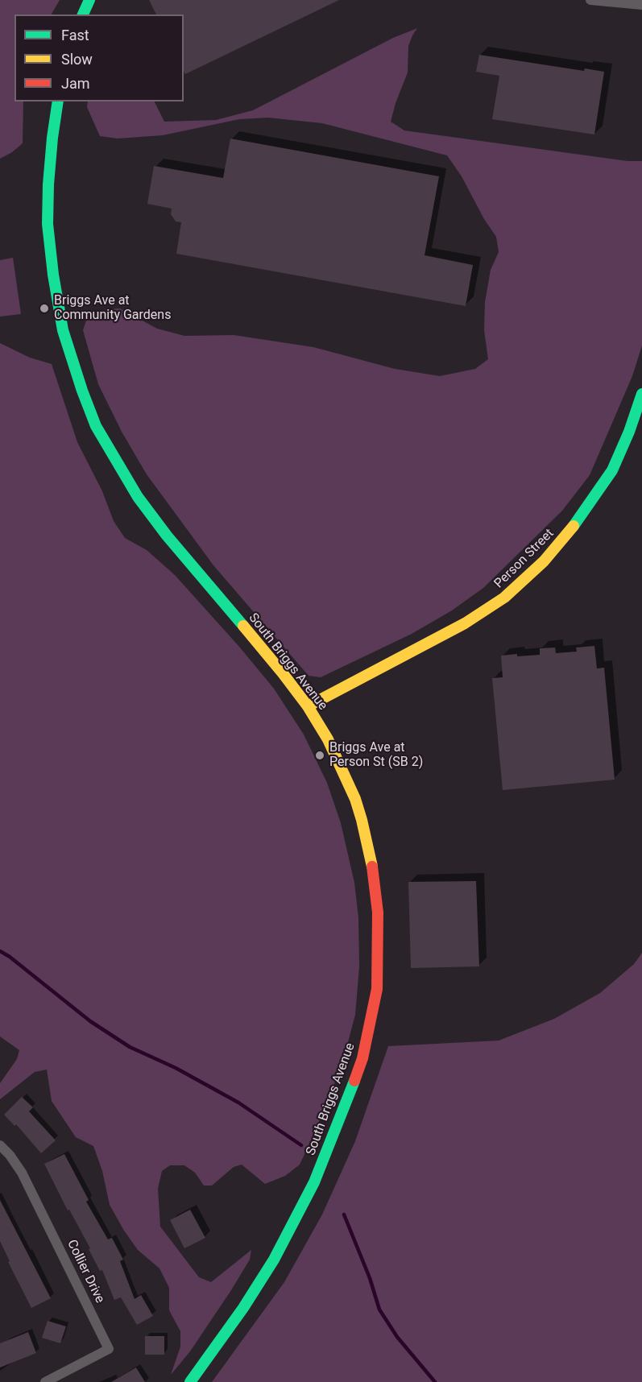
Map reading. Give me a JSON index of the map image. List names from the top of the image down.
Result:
{
  "streets": {
    "street": ["Person Street", "South Briggs Avenue", "Collier Drive"]
  },
  "crossings": [
    ["Person Street", "South Briggs Avenue"]
  ],
  "places": ["Briggs Ave at Community Gardens", "Briggs Ave at Person St (SB 2)"],
  "legend": ["Fast", "Slow", "Jam"]
}
